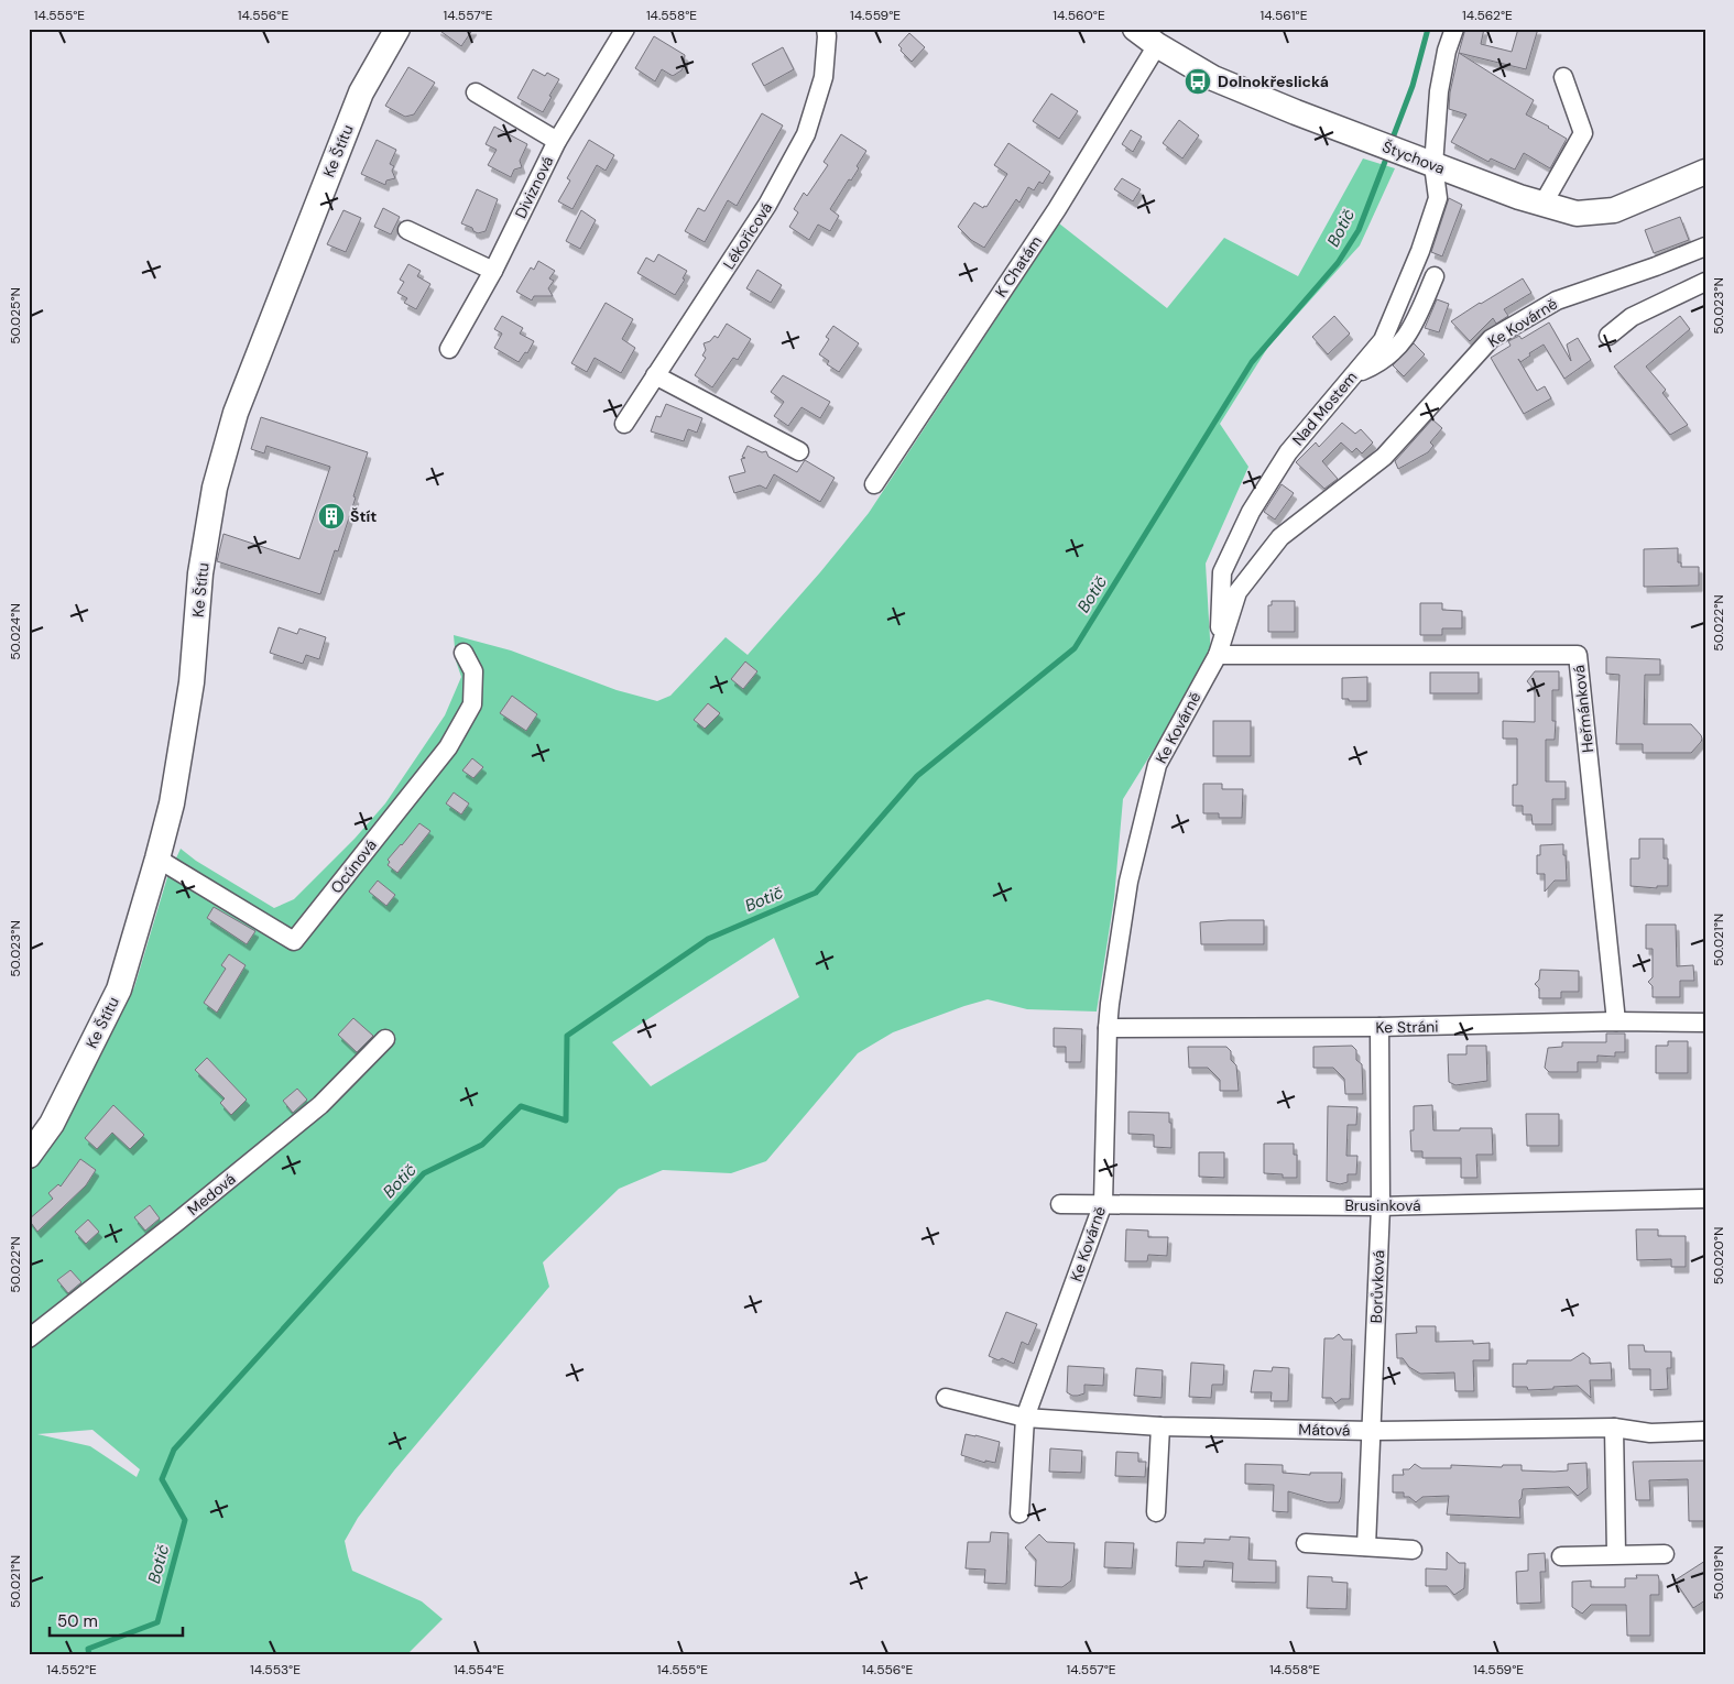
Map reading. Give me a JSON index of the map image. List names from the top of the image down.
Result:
{
  "streets": {
    "street": [
      "Ke Štítu",
      "Štychova",
      "Diviznová",
      "Lékořicová",
      "K Chatám",
      "Ke Kovárně",
      "Nad Mostem",
      "Heřmánková",
      "Ocúnová",
      "Ke Stráni",
      "Medová",
      "Brusinková",
      "Borůvková",
      "Mátová"
    ]
  },
  "crossings": [
    ["Ke Štítu", "Ocúnová"],
    ["Štychova", "K Chatám"],
    ["Štychova", "Nad Mostem"],
    ["Ke Kovárně", "Nad Mostem"],
    ["Ke Kovárně", "Heřmánková"],
    ["Ke Kovárně", "Ke Stráni"],
    ["Ke Kovárně", "Brusinková"],
    ["Ke Kovárně", "Mátová"],
    ["Nad Mostem", "Heřmánková"],
    ["Heřmánková", "Ke Stráni"],
    ["Ke Stráni", "Borůvková"],
    ["Brusinková", "Borůvková"],
    ["Borůvková", "Mátová"]
  ],
  "water": ["Botič"],
  "places": {
    "bus stop": ["Dolnokřeslická"],
    "building": ["Štít"]
  },
  "scale_bar": "50 m",
  "coordinates": [
    "14.555°E",
    "14.556°E",
    "14.557°E",
    "14.558°E",
    "14.559°E",
    "14.560°E",
    "14.561°E",
    "14.562°E",
    "50.023°N",
    "50.025°N",
    "50.022°N",
    "50.024°N",
    "50.021°N",
    "50.020°N",
    "50.019°N",
    "14.552°E",
    "14.553°E",
    "14.554°E"
  ]
}
